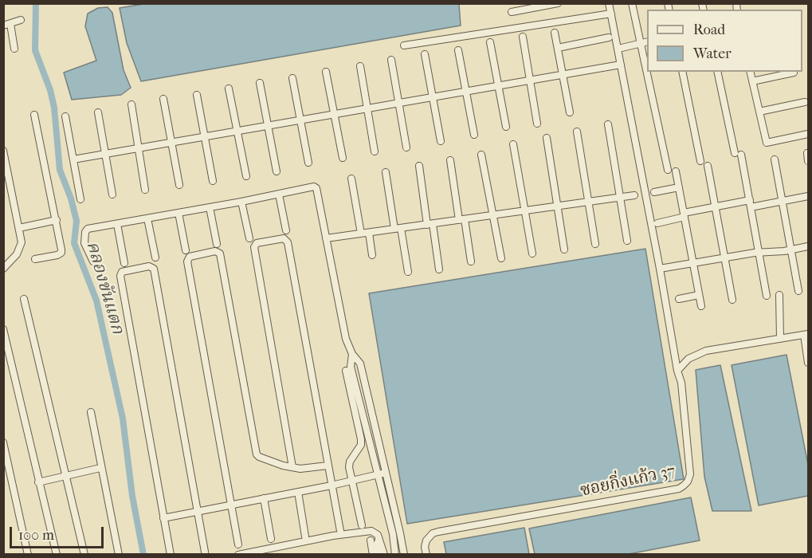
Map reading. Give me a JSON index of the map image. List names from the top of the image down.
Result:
{
  "streets": {
    "street": ["ซอยกิ่งแก้ว 37"]
  },
  "water": ["คลองขันแตก"],
  "legend": ["Road", "Water"],
  "scale_bar": "100 m"
}
